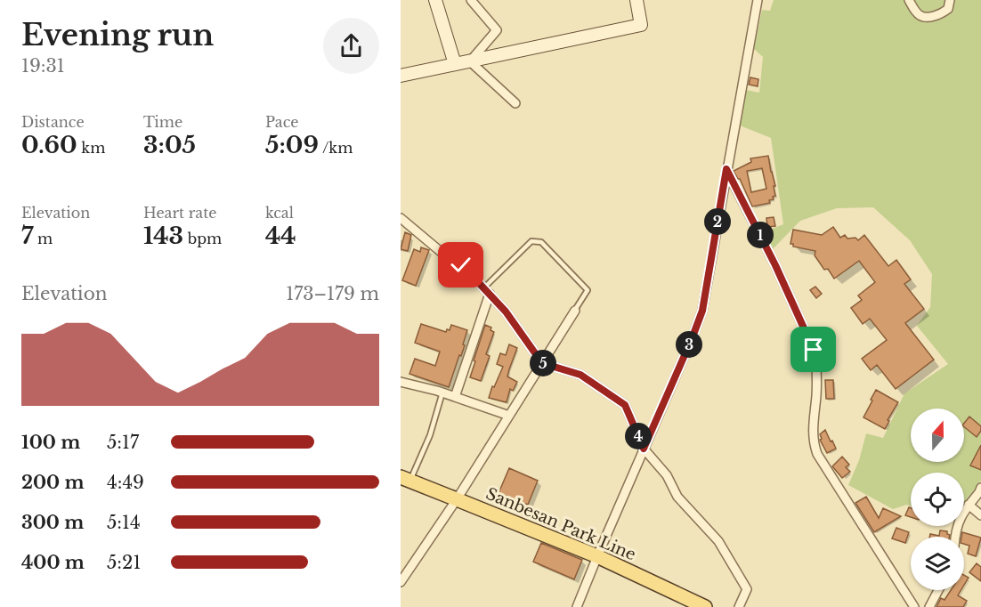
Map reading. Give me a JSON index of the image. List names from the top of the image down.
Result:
{
  "streets": {
    "main road": ["Sanbesan Park Line"]
  },
  "north": "top",
  "page": {
    "heading": ["Evening run", "19:31"],
    "stats": [
      ["Distance", "0.60 km"],
      ["Time", "3:05"],
      ["Pace", "5:09 /km"],
      ["Elevation", "7 m"],
      ["Heart rate", "143 bpm"],
      ["kcal", "44"]
    ],
    "pins": [
      "2",
      "1",
      "3",
      "5",
      "4"
    ],
    "chart": ["Elevation", "173–179 m"],
    "list": [
      {
        "name": "100 m",
        "note": "5:17"
      },
      {
        "name": "200 m",
        "note": "4:49"
      },
      {
        "name": "300 m",
        "note": "5:14"
      },
      {
        "name": "400 m",
        "note": "5:21"
      }
    ]
  }
}
